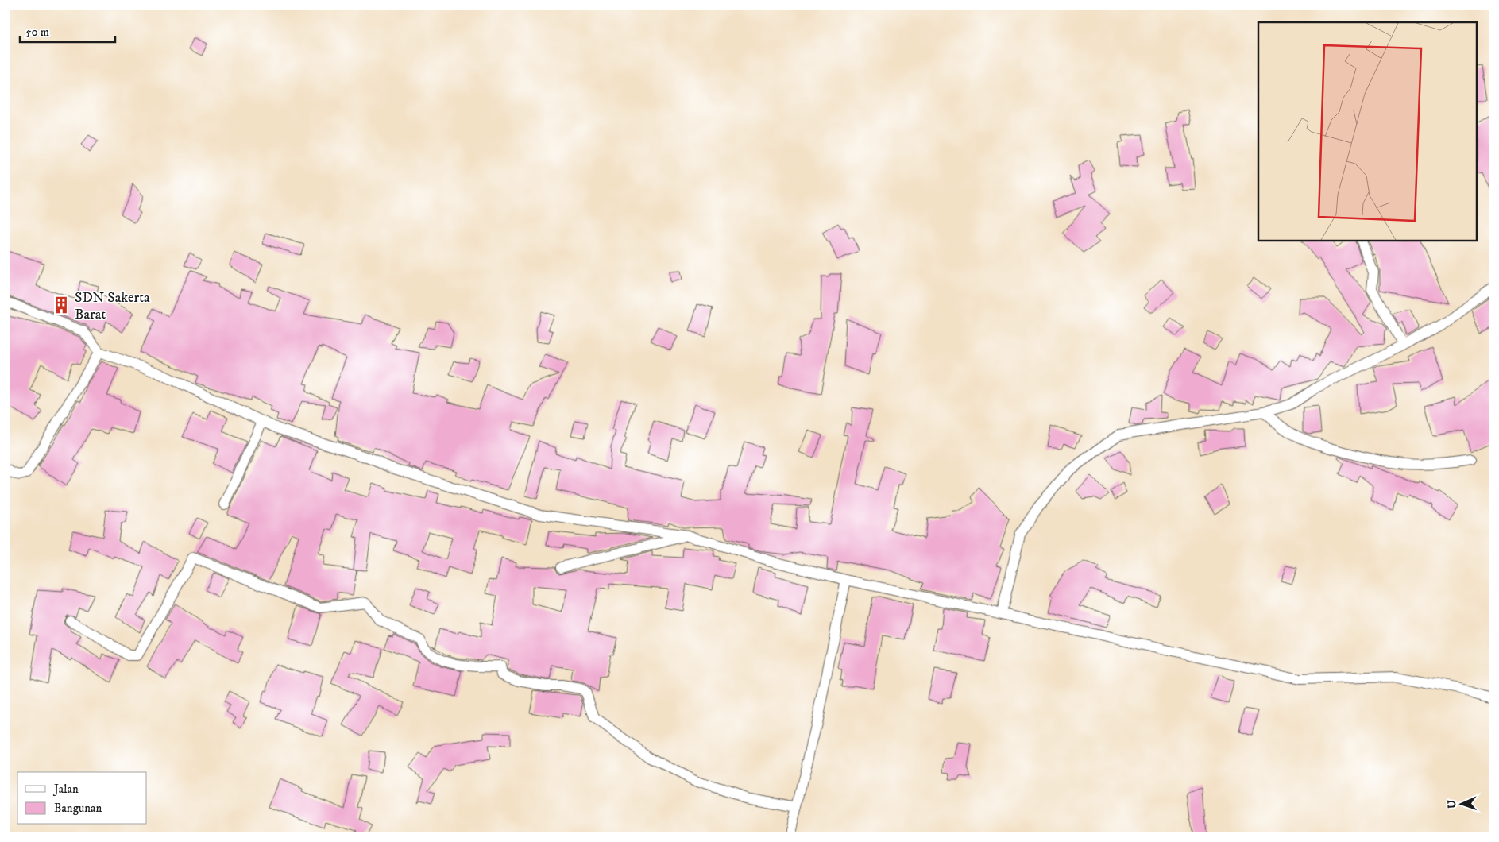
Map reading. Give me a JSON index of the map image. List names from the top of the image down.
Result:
{
  "places": {
    "building": ["SDN Sakerta Barat"]
  },
  "legend": ["Jalan", "Bangunan"],
  "scale_bar": "50 m",
  "north": "left"
}
